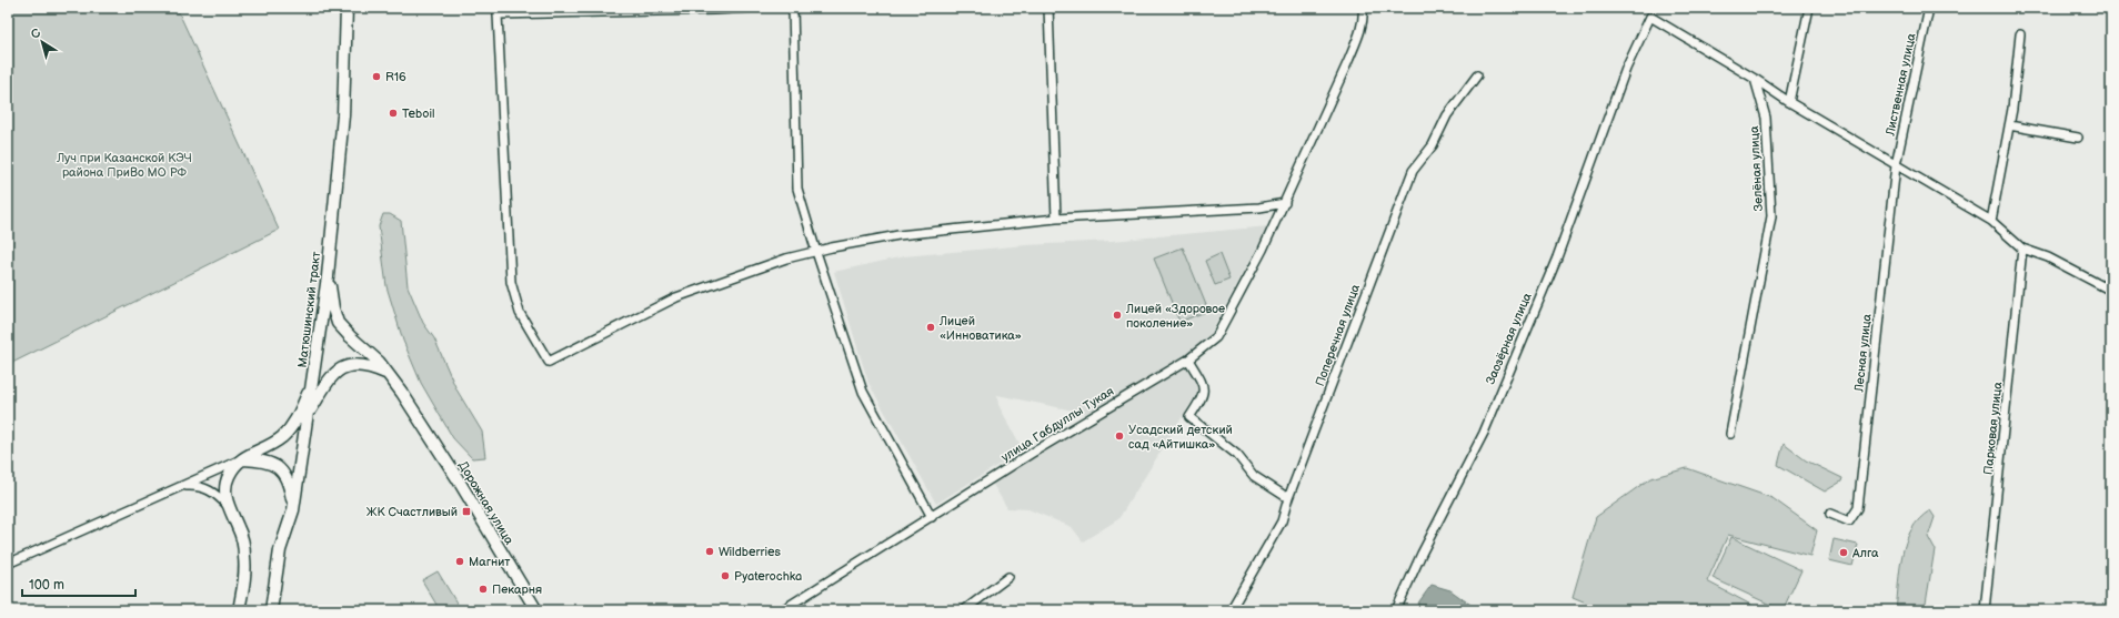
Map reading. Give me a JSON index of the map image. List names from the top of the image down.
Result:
{
  "streets": {
    "street": [
      "Лиственная улица",
      "Зелёная улица",
      "Матюшинский тракт",
      "Поперечная улица",
      "Заозёрная улица",
      "Лесная улица",
      "улица Габдуллы Тукая",
      "Парковая улица",
      "Дорожная улица"
    ]
  },
  "crossings": [
    ["Лиственная улица", "Лесная улица"],
    ["Зелёная улица", "Заозёрная улица"],
    ["Матюшинский тракт", "Дорожная улица"]
  ],
  "parks": ["Луч при Казанской КЭЧ района ПриВо МО РФ"],
  "places": {
    "other": [
      "R16",
      "Teboil",
      "Лицей «Здоровое поколение»",
      "Лицей «Инноватика»",
      "Усадский детский сад «Айтишка»",
      "Wildberries",
      "Алга",
      "Магнит",
      "Pyaterochka",
      "Пекарня"
    ],
    "transit": ["ЖК Счастливый"]
  },
  "scale_bar": "100 m",
  "north": "top left"
}
